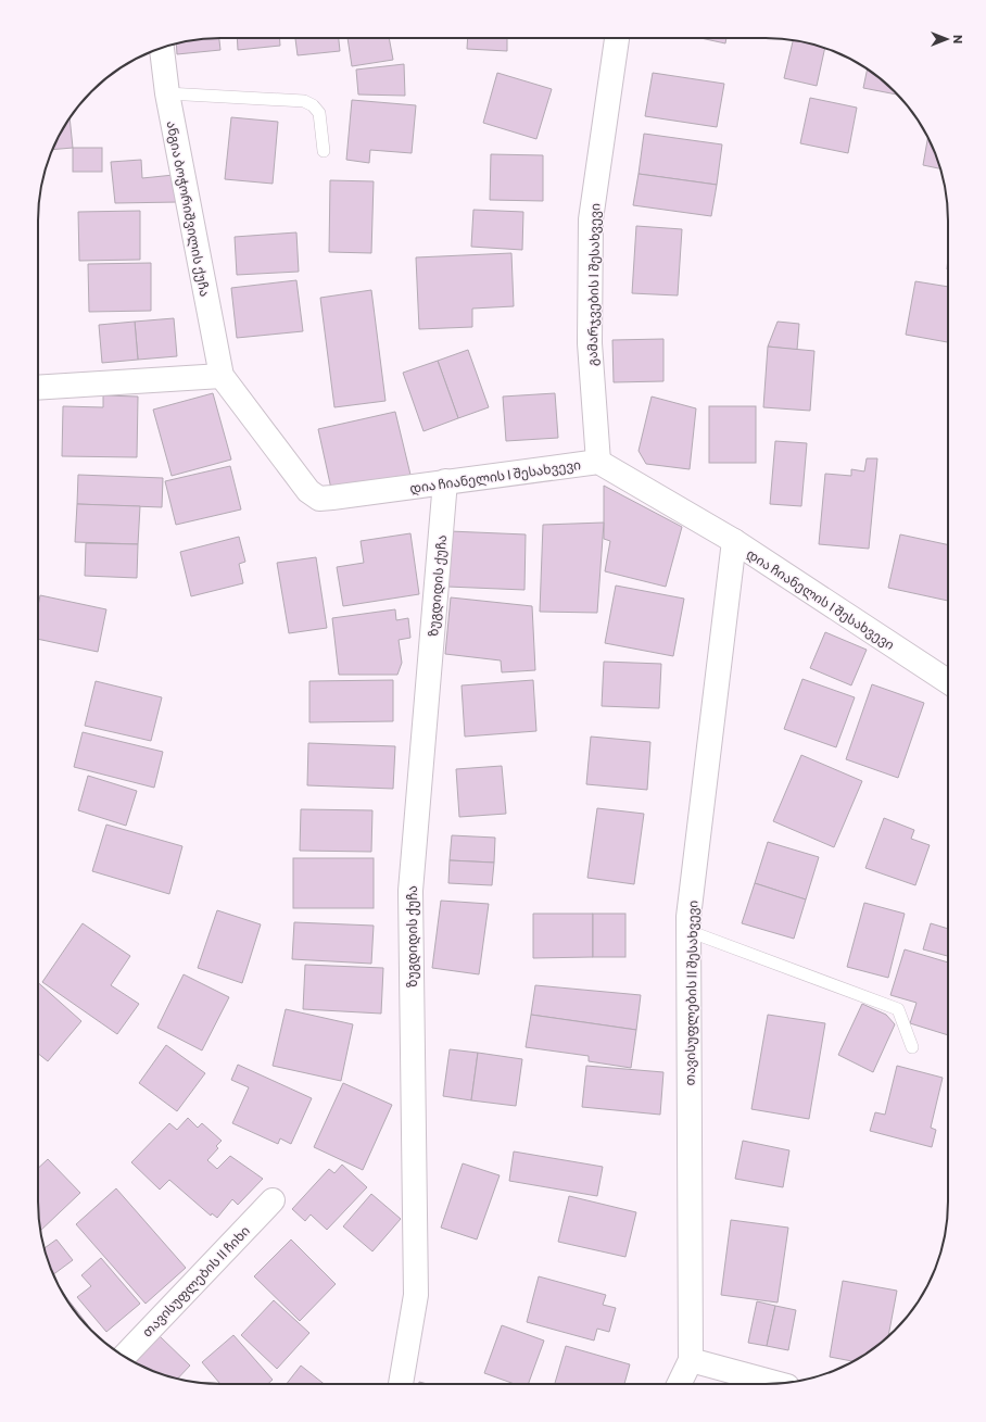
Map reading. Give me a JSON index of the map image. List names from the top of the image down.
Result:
{
  "streets": {
    "street": [
      "ანგია ბოჭორიშვილის ქუჩა",
      "გამარჯვების I შესახვევი",
      "დია ჩიანელის I შესახვევი",
      "ზუგდიდის ქუჩა",
      "თავისუფლების II შესახვევი",
      "თავისუფლების II ჩიხი"
    ]
  },
  "crossings": [
    ["ანგია ბოჭორიშვილის ქუჩა", "დია ჩიანელის I შესახვევი"],
    ["გამარჯვების I შესახვევი", "დია ჩიანელის I შესახვევი"],
    ["დია ჩიანელის I შესახვევი", "ზუგდიდის ქუჩა"],
    ["დია ჩიანელის I შესახვევი", "თავისუფლების II შესახვევი"]
  ],
  "north": "right"
}
